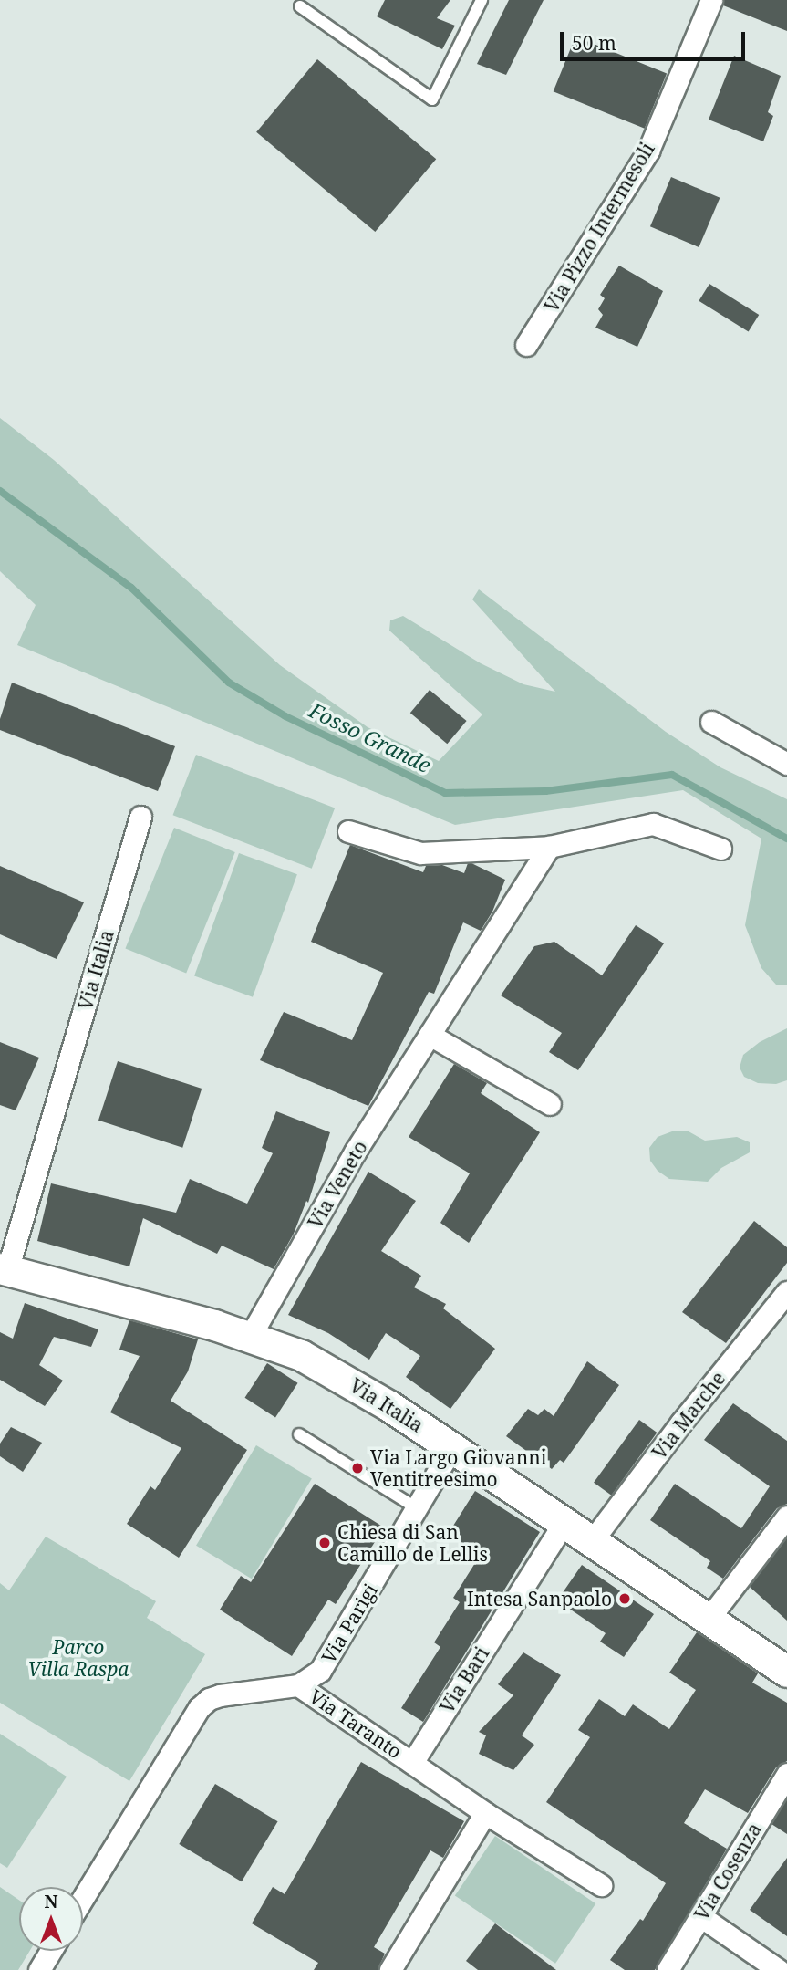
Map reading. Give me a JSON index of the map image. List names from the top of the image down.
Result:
{
  "streets": {
    "main road": ["Via Italia"],
    "street": [
      "Via Pizzo Intermesoli",
      "Via Veneto",
      "Via Marche",
      "Via Parigi",
      "Via Bari",
      "Via Taranto",
      "Via Cosenza"
    ]
  },
  "crossings": [
    ["Via Italia", "Via Veneto"],
    ["Via Italia", "Via Marche"],
    ["Via Italia", "Via Parigi"],
    ["Via Italia", "Via Bari"],
    ["Via Parigi", "Via Taranto"],
    ["Via Bari", "Via Taranto"]
  ],
  "water": ["Fosso Grande"],
  "parks": ["Parco Villa Raspa"],
  "places": ["Via Largo Giovanni Ventitreesimo", "Chiesa di San Camillo de Lellis", "Intesa Sanpaolo"],
  "scale_bar": "50 m",
  "north": "top"
}
